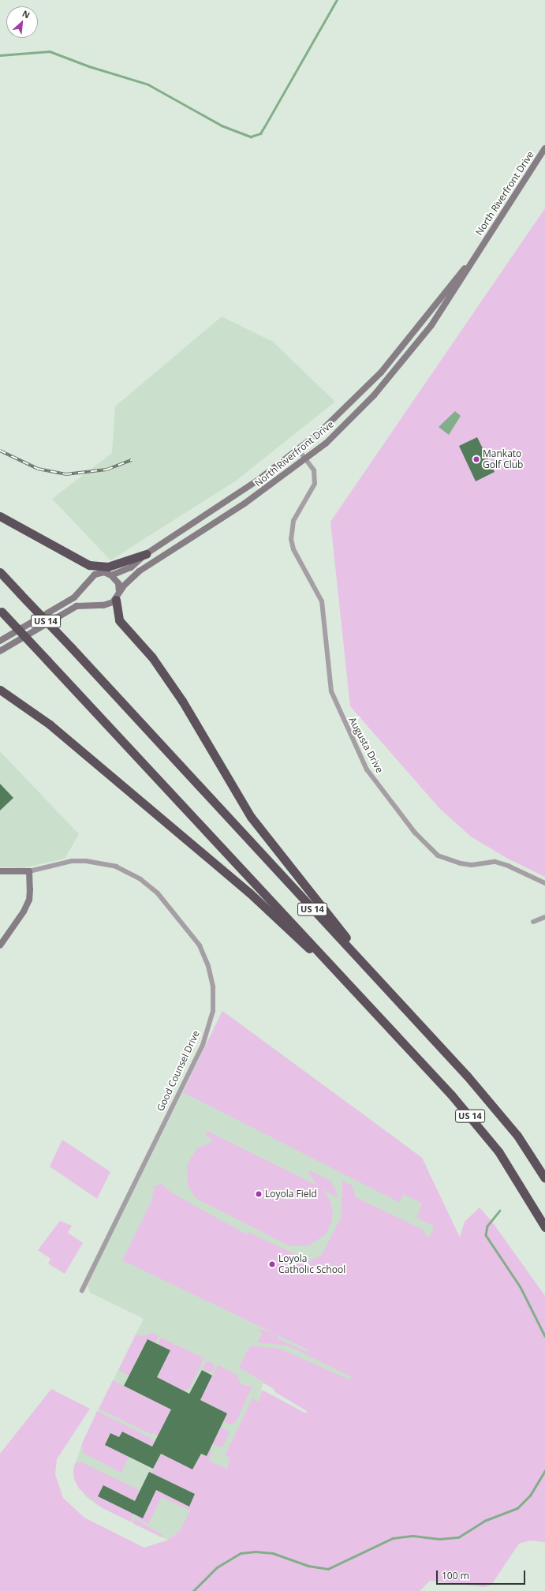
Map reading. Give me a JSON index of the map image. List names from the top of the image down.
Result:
{
  "streets": {
    "highway": ["US 14"],
    "main road": ["North Riverfront Drive", "Good Counsel Drive"],
    "street": ["Augusta Drive"]
  },
  "crossings": [
    ["North Riverfront Drive", "Augusta Drive"]
  ],
  "places": ["Mankato Golf Club", "Loyola Field", "Loyola Catholic School"],
  "scale_bar": "100 m",
  "north": "top right"
}
